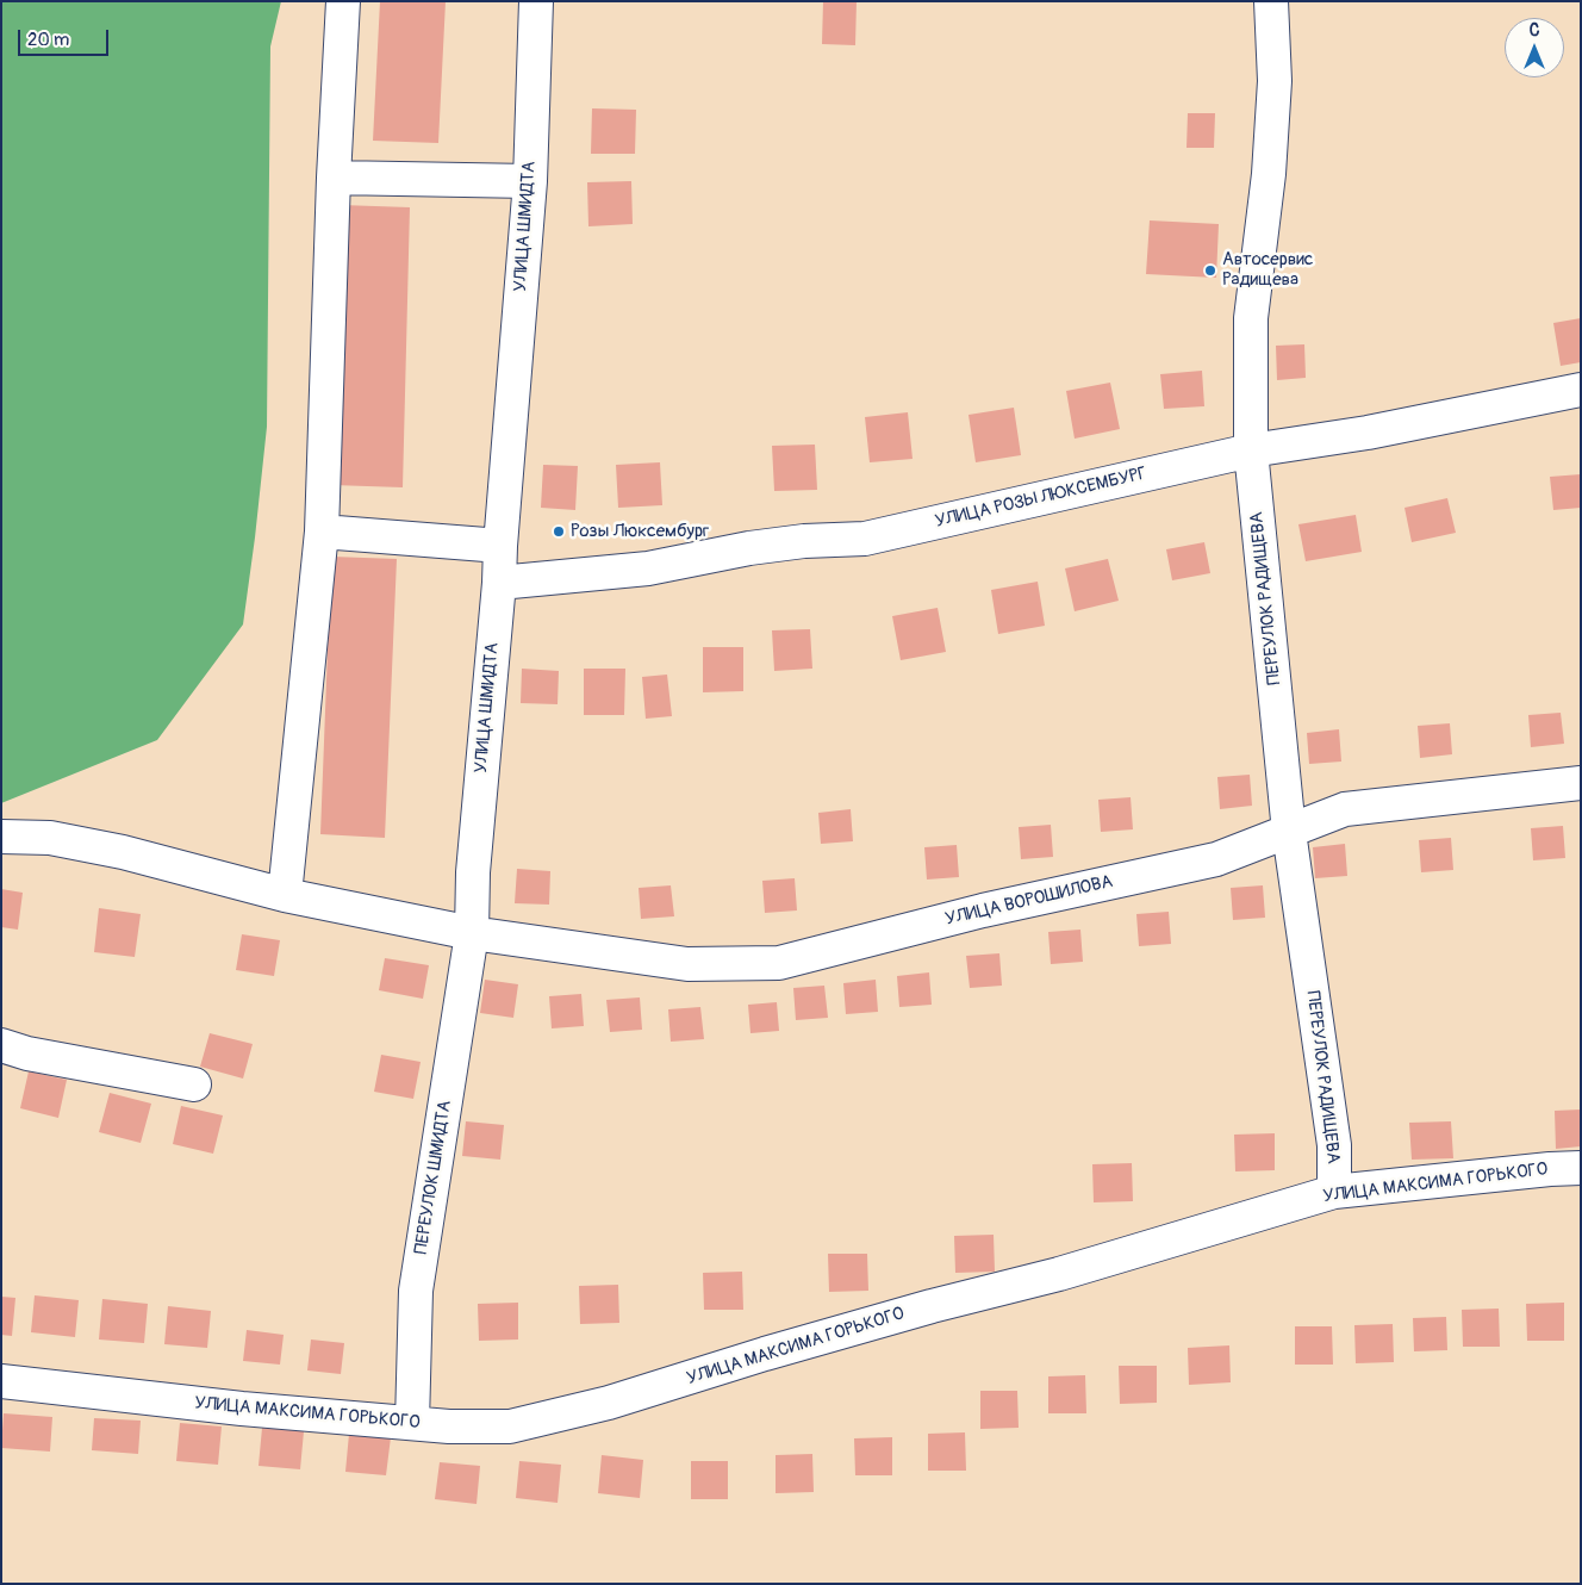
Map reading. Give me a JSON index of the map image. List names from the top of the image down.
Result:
{
  "streets": {
    "street": [
      "УЛИЦА ШМИДТА",
      "УЛИЦА РОЗЫ ЛЮКСЕМБУРГ",
      "ПЕРЕУЛОК РАДИЩЕВА",
      "УЛИЦА ВОРОШИЛОВА",
      "ПЕРЕУЛОК ШМИДТА",
      "УЛИЦА МАКСИМА ГОРЬКОГО"
    ]
  },
  "crossings": [
    ["УЛИЦА ШМИДТА", "УЛИЦА РОЗЫ ЛЮКСЕМБУРГ"],
    ["УЛИЦА ШМИДТА", "УЛИЦА ВОРОШИЛОВА"],
    ["УЛИЦА ШМИДТА", "ПЕРЕУЛОК ШМИДТА"],
    ["УЛИЦА РОЗЫ ЛЮКСЕМБУРГ", "ПЕРЕУЛОК РАДИЩЕВА"],
    ["ПЕРЕУЛОК РАДИЩЕВА", "УЛИЦА ВОРОШИЛОВА"],
    ["ПЕРЕУЛОК РАДИЩЕВА", "УЛИЦА МАКСИМА ГОРЬКОГО"],
    ["УЛИЦА ВОРОШИЛОВА", "ПЕРЕУЛОК ШМИДТА"],
    ["ПЕРЕУЛОК ШМИДТА", "УЛИЦА МАКСИМА ГОРЬКОГО"]
  ],
  "places": ["Автосервис Радищева", "Розы Люксембург"],
  "scale_bar": "20 m",
  "north": "top"
}
